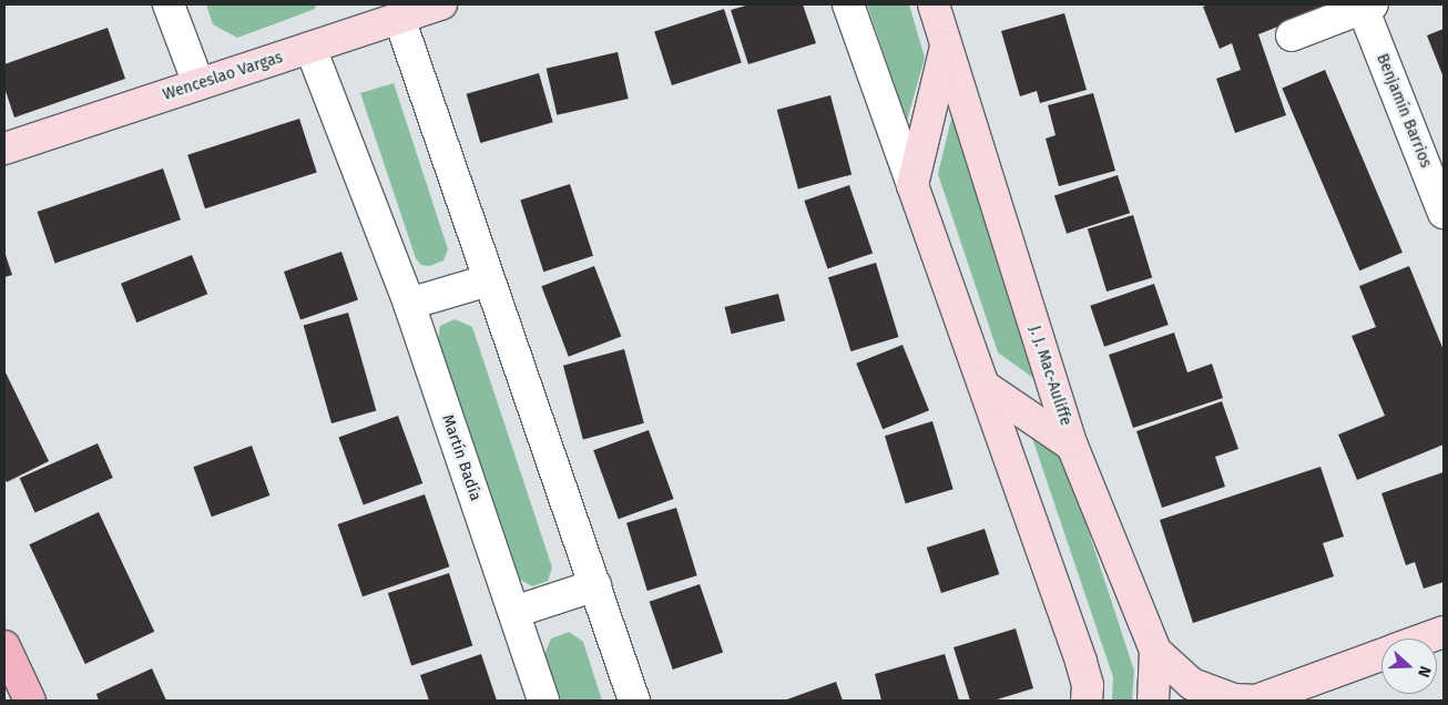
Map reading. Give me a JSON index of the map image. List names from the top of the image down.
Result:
{
  "streets": {
    "main road": ["Wenceslao Vargas", "J. J. Mac-Auliffe"],
    "street": ["Benjamín Barrios", "Martín Badía"]
  },
  "crossings": [
    ["Wenceslao Vargas", "Martín Badía"]
  ],
  "north": "right"
}
